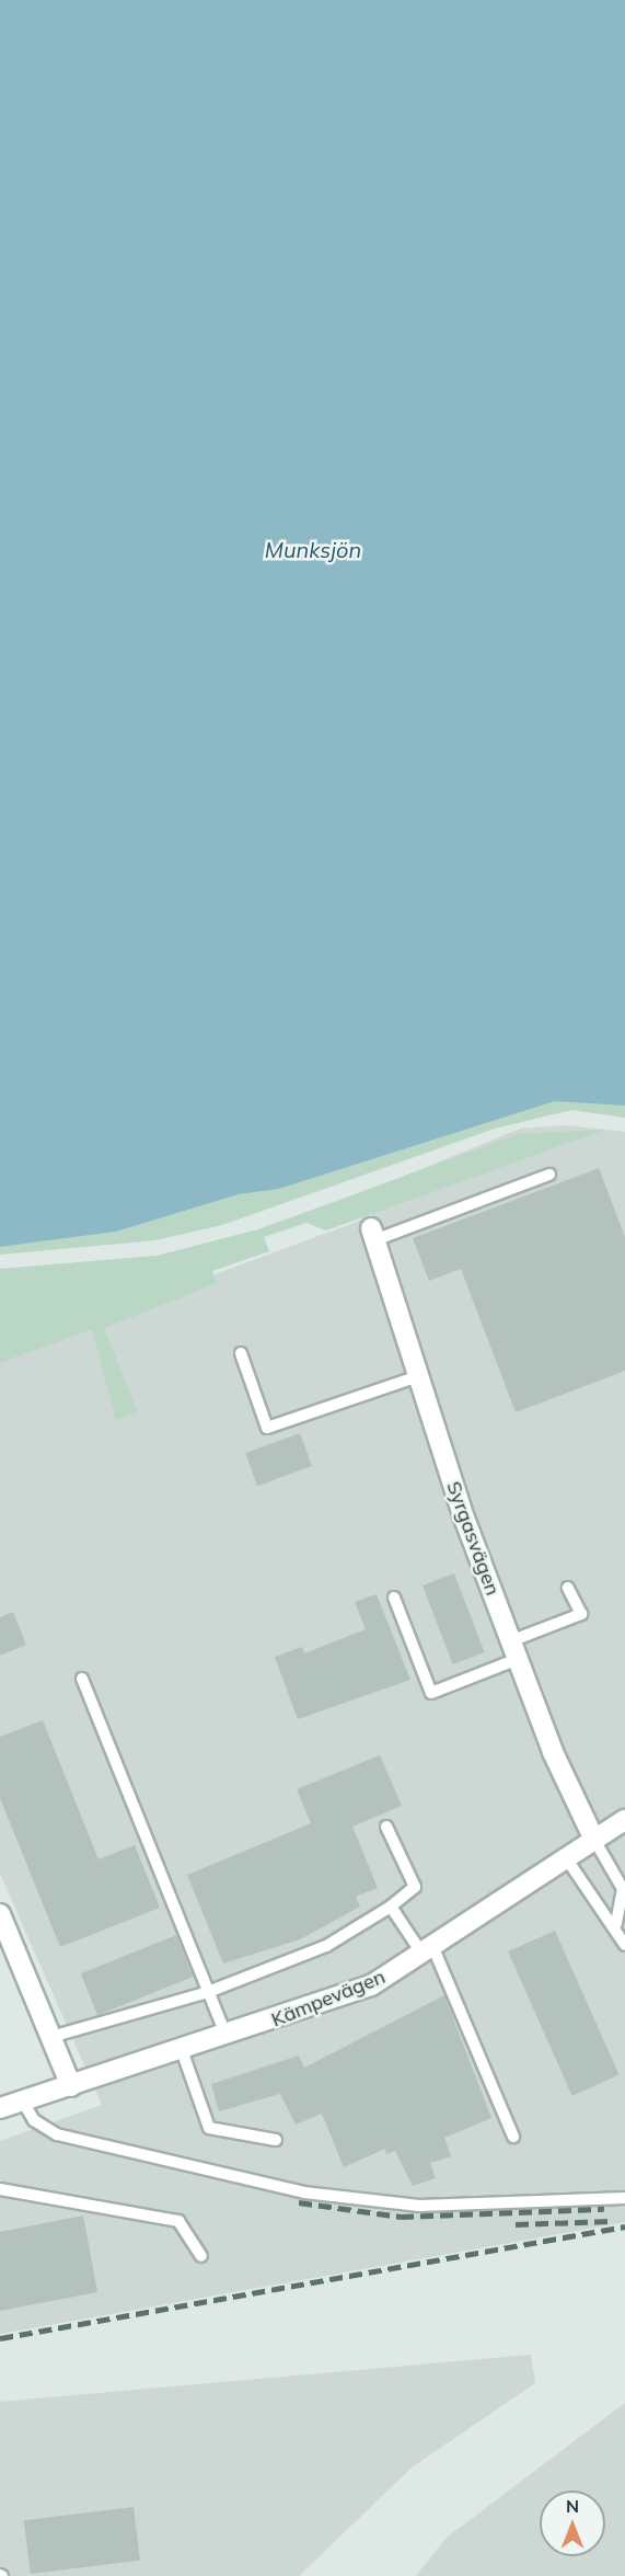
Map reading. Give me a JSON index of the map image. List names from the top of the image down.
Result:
{
  "streets": {
    "street": ["Syrgasvägen", "Kämpevägen"]
  },
  "crossings": [
    ["Syrgasvägen", "Kämpevägen"]
  ],
  "water": ["Munksjön"],
  "north": "top"
}
